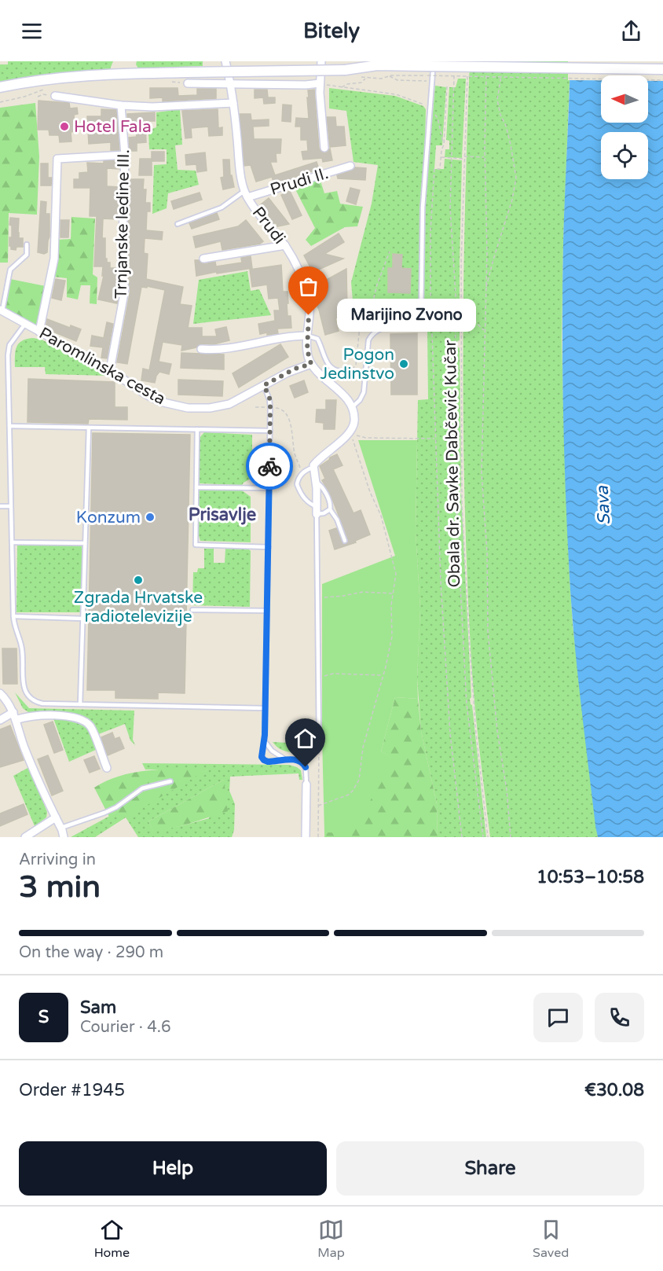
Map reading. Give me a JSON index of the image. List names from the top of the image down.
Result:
{
  "streets": {
    "street": [
      "Prudi II.",
      "Trnjanske ledine III.",
      "Prudi",
      "Paromlinska cesta"
    ],
    "path": ["Obala dr. Savke Dabčević Kučar"]
  },
  "crossings": [
    ["Prudi II.", "Prudi"],
    ["Trnjanske ledine III.", "Paromlinska cesta"],
    ["Prudi", "Paromlinska cesta"]
  ],
  "districts": ["Prisavlje"],
  "water": ["Sava"],
  "places": [
    "Hotel Fala",
    "Marijino Zvono",
    "Pogon Jedinstvo",
    "Konzum",
    "Zgrada Hrvatske radiotelevizije"
  ],
  "north": "left",
  "page": {
    "header": "Bitely",
    "bubble": "Marijino Zvono",
    "heading": ["3 min", "Arriving in", "10:53–10:58"],
    "panel": [
      "Sam",
      "Courier · 4.6",
      "Order #1945",
      "€30.08"
    ],
    "bar": "On the way · 290 m",
    "round": "S",
    "buttons": ["Help", "Share"],
    "tabs": ["Home", "Map", "Saved"]
  }
}
